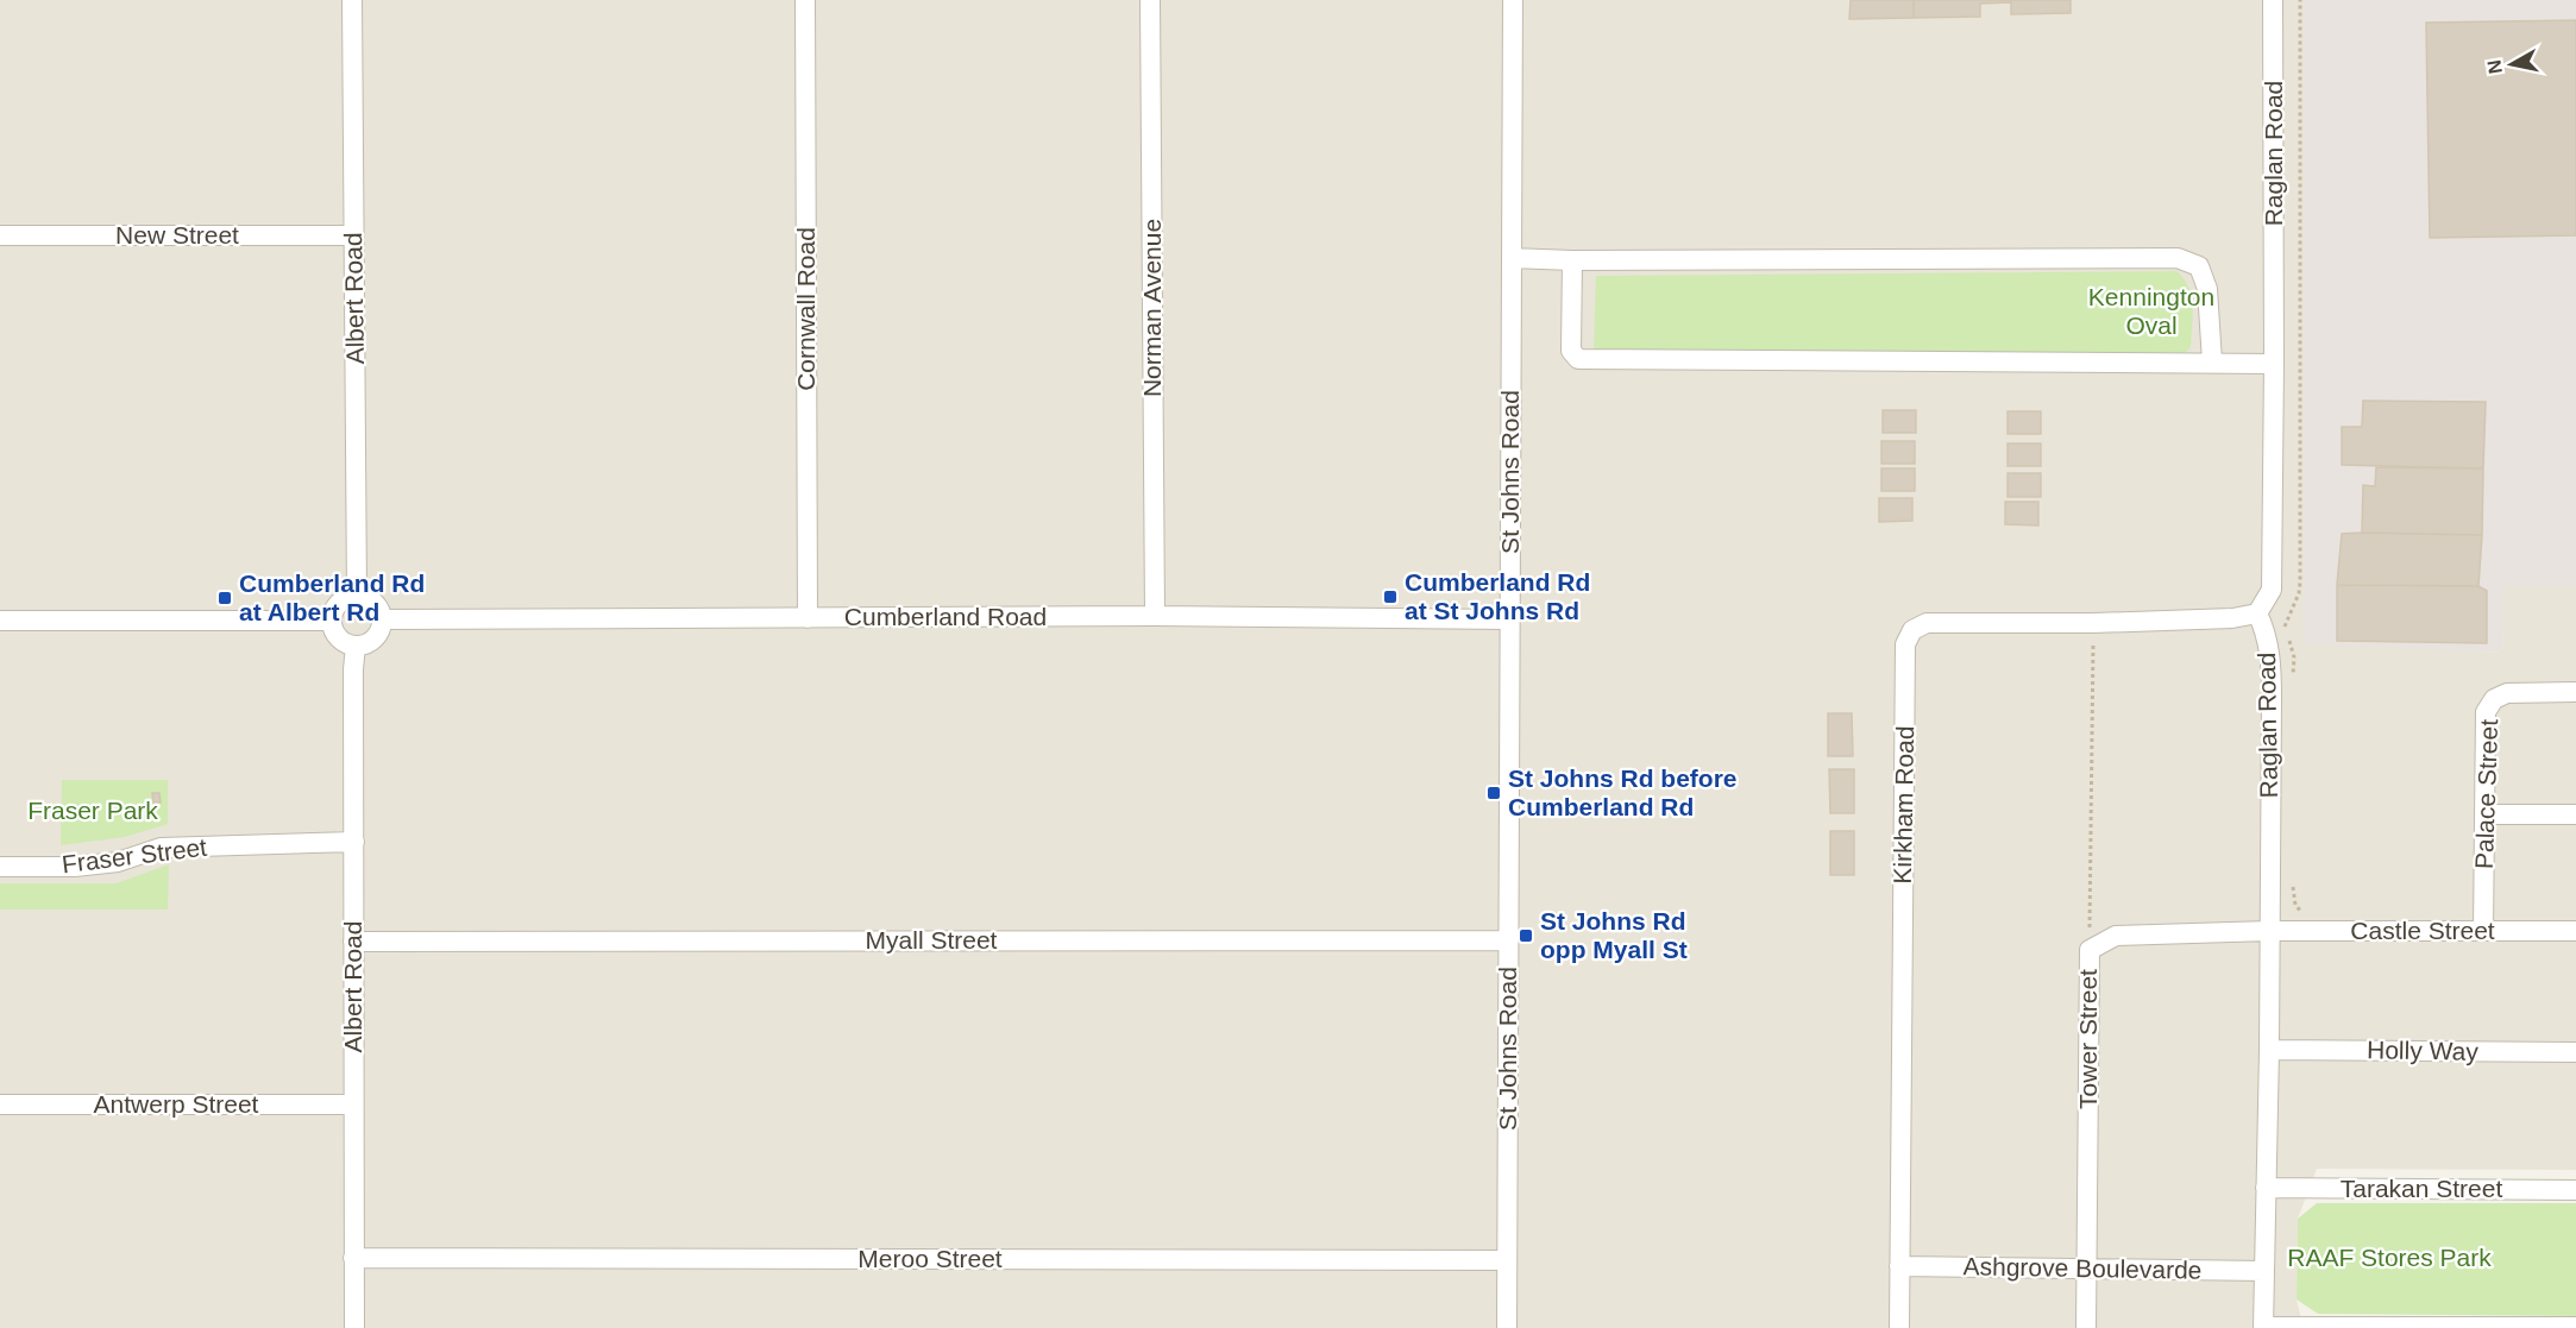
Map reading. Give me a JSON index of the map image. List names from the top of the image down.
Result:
{
  "streets": {
    "street": [
      "Raglan Road",
      "New Street",
      "Albert Road",
      "Norman Avenue",
      "Cornwall Road",
      "St Johns Road",
      "Cumberland Road",
      "Palace Street",
      "Kirkham Road",
      "Fraser Street",
      "Castle Street",
      "Myall Street",
      "Tower Street",
      "Holly Way",
      "Antwerp Street",
      "Tarakan Street",
      "Meroo Street",
      "Ashgrove Boulevarde"
    ]
  },
  "crossings": [
    ["Raglan Road", "Kirkham Road"],
    ["Raglan Road", "Castle Street"],
    ["Raglan Road", "Tower Street"],
    ["Raglan Road", "Holly Way"],
    ["Raglan Road", "Tarakan Street"],
    ["Raglan Road", "Ashgrove Boulevarde"],
    ["New Street", "Albert Road"],
    ["Albert Road", "Cumberland Road"],
    ["Albert Road", "Fraser Street"],
    ["Albert Road", "Myall Street"],
    ["Albert Road", "Antwerp Street"],
    ["Albert Road", "Meroo Street"],
    ["Norman Avenue", "Cumberland Road"],
    ["Cornwall Road", "Cumberland Road"],
    ["St Johns Road", "Cumberland Road"],
    ["St Johns Road", "Myall Street"],
    ["St Johns Road", "Meroo Street"],
    ["Palace Street", "Castle Street"],
    ["Kirkham Road", "Ashgrove Boulevarde"],
    ["Castle Street", "Tower Street"],
    ["Tower Street", "Ashgrove Boulevarde"]
  ],
  "parks": ["Kennington Oval", "Fraser Park", "RAAF Stores Park"],
  "places": {
    "transit": [
      "Cumberland Rd at St Johns Rd",
      "Cumberland Rd at Albert Rd",
      "St Johns Rd before Cumberland Rd",
      "St Johns Rd opp Myall St"
    ]
  },
  "north": "left"
}
